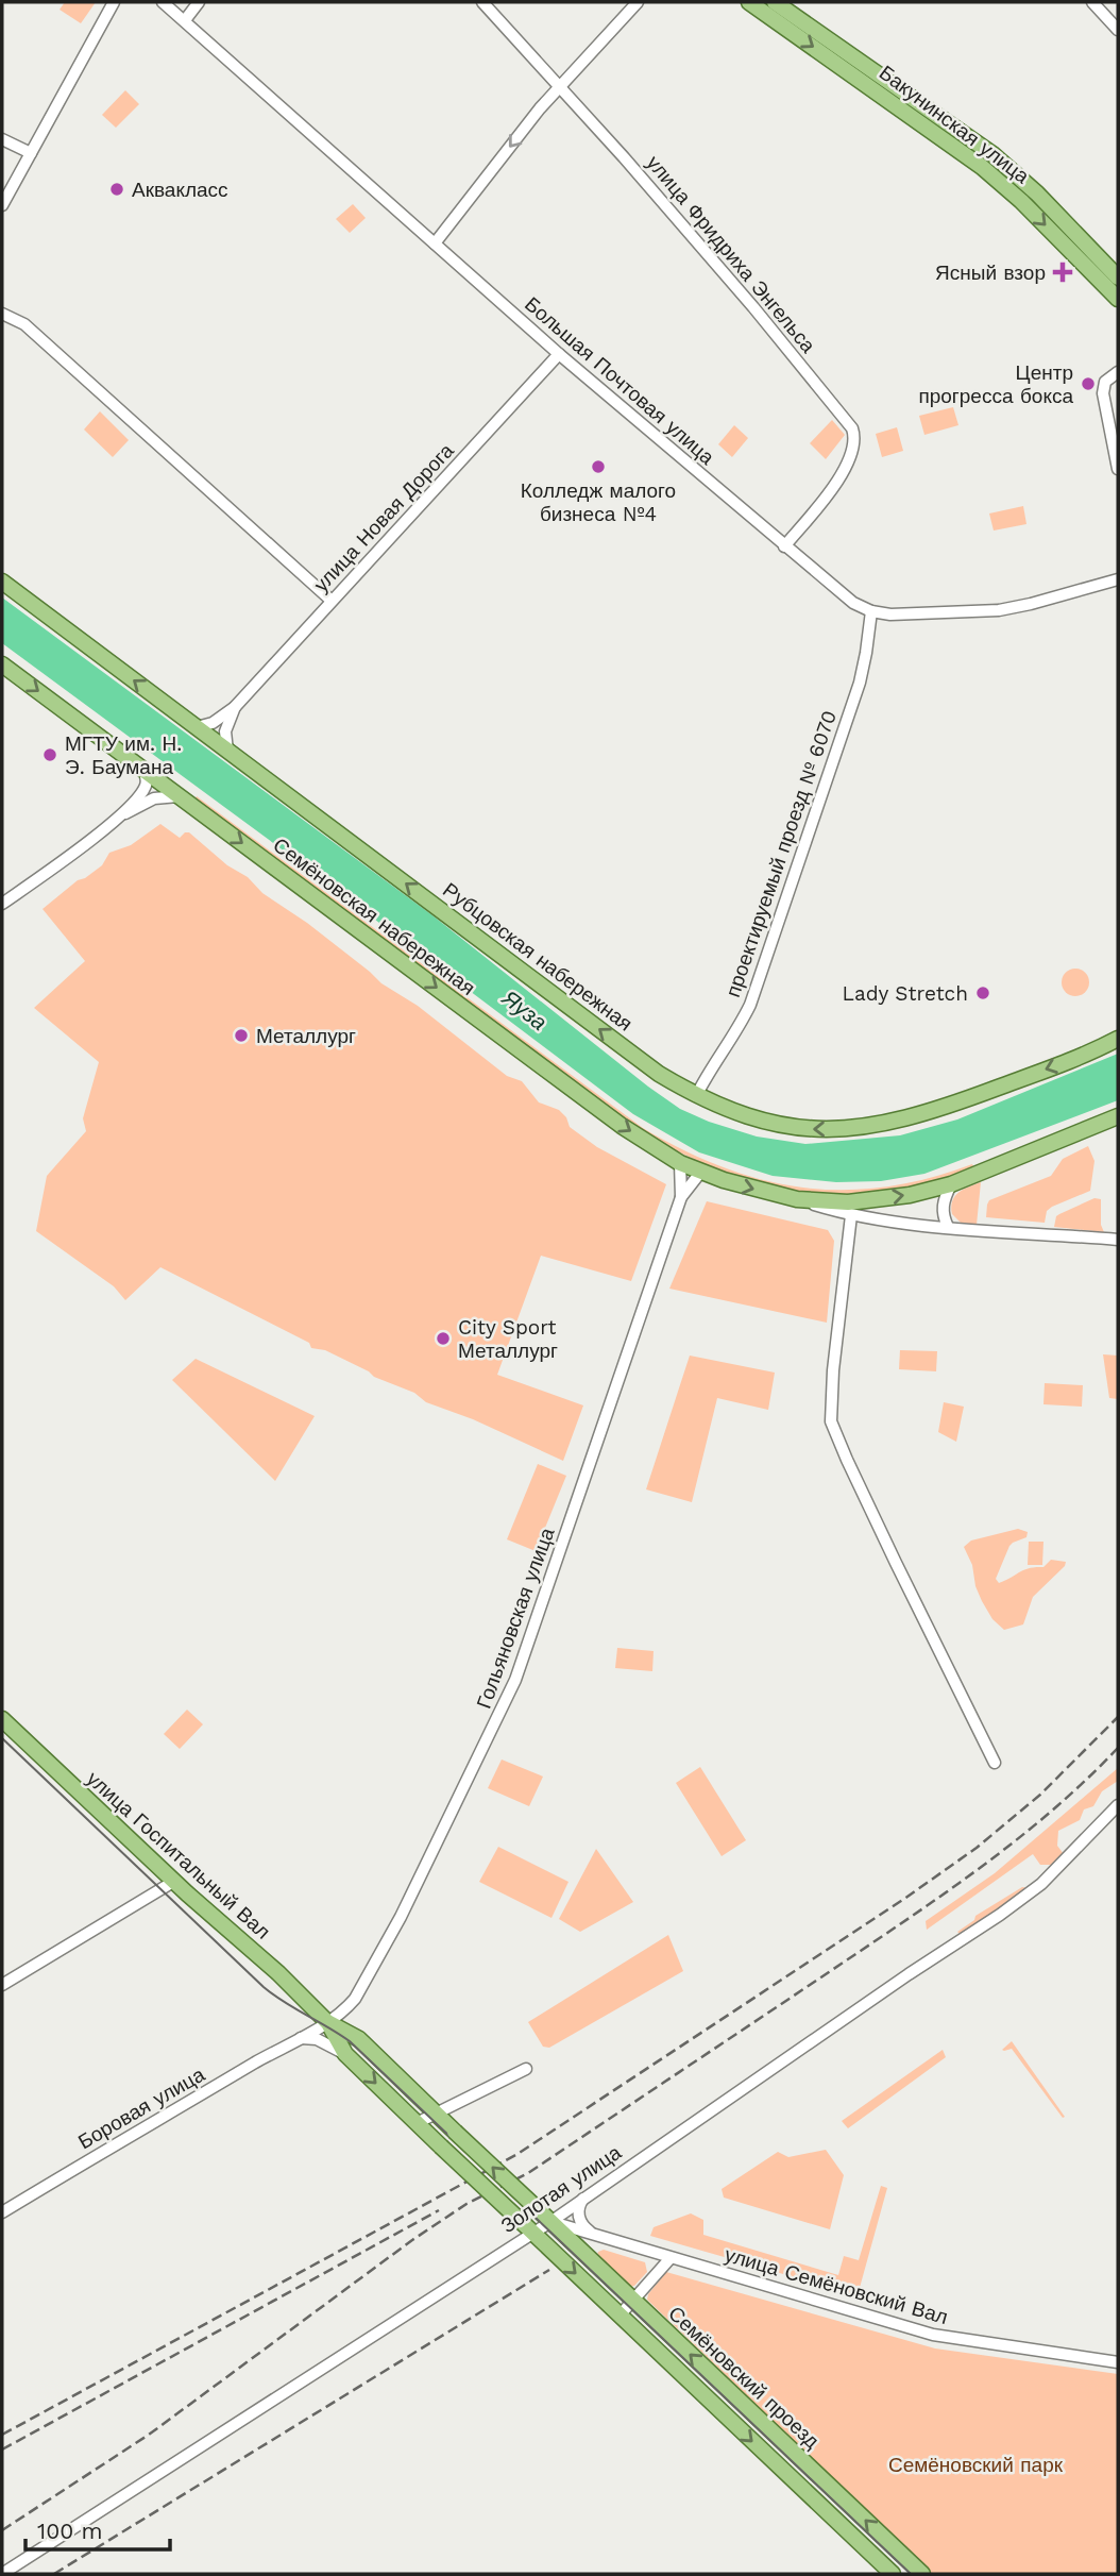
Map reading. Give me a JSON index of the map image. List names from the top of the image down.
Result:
{
  "streets": {
    "main road": [
      "Бакунинская улица",
      "Семёновская набережная",
      "Рубцовская набережная",
      "улица Госпитальный Вал",
      "Семёновский проезд"
    ],
    "street": [
      "улица Фридриха Энгельса",
      "Большая Почтовая улица",
      "улица Новая Дорога",
      "проектируемый проезд № 6070",
      "Гольяновская улица",
      "Боровая улица",
      "Золотая улица",
      "улица Семёновский Вал"
    ]
  },
  "crossings": [
    ["улица Фридриха Энгельса", "Большая Почтовая улица"],
    ["Большая Почтовая улица", "улица Новая Дорога"],
    ["Большая Почтовая улица", "проектируемый проезд № 6070"],
    ["улица Новая Дорога", "Рубцовская набережная"],
    ["проектируемый проезд № 6070", "Рубцовская набережная"],
    ["Семёновская набережная", "Гольяновская улица"],
    ["Гольяновская улица", "улица Госпитальный Вал"],
    ["Гольяновская улица", "Боровая улица"],
    ["улица Госпитальный Вал", "Боровая улица"],
    ["улица Госпитальный Вал", "Золотая улица"],
    ["улица Госпитальный Вал", "Семёновский проезд"],
    ["Золотая улица", "улица Семёновский Вал"],
    ["Золотая улица", "Семёновский проезд"],
    ["улица Семёновский Вал", "Семёновский проезд"]
  ],
  "one_way": ["Семёновская набережная", "Рубцовская набережная"],
  "water": ["Яуза"],
  "parks": ["Семёновский парк"],
  "places": {
    "other": [
      "Аквакласс",
      "Центр прогресса бокса",
      "Колледж малого бизнеса №4",
      "МГТУ им. Н. Э. Баумана",
      "Lady Stretch",
      "Металлург",
      "City Sport Металлург"
    ],
    "health": ["Ясный взор"]
  },
  "scale_bar": "100 m"
}
